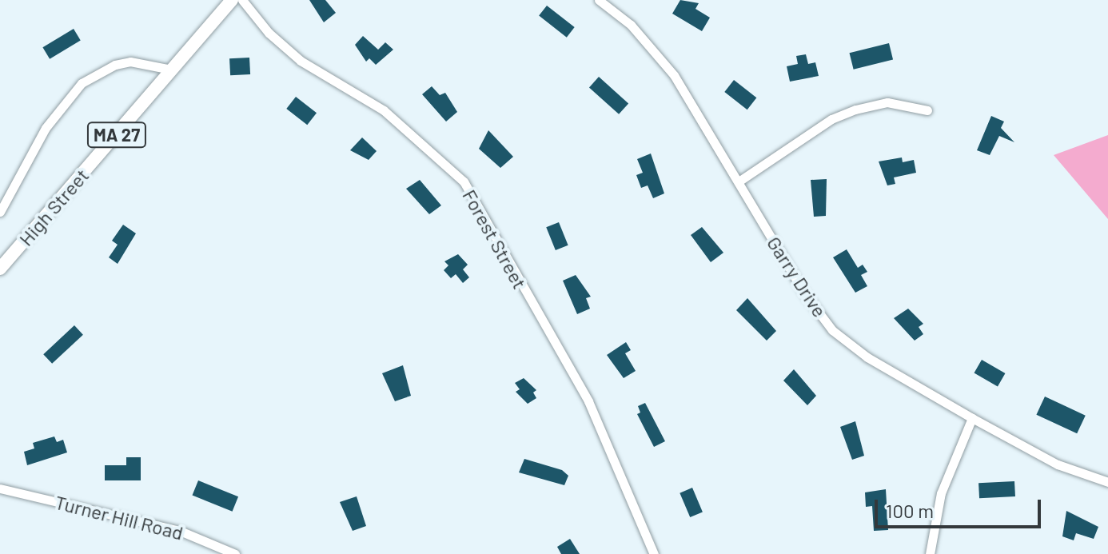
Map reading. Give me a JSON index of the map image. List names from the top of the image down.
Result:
{
  "streets": {
    "main road": ["MA 27", "High Street"],
    "street": ["Forest Street", "Garry Drive", "Turner Hill Road"]
  },
  "scale_bar": "100 m"
}
